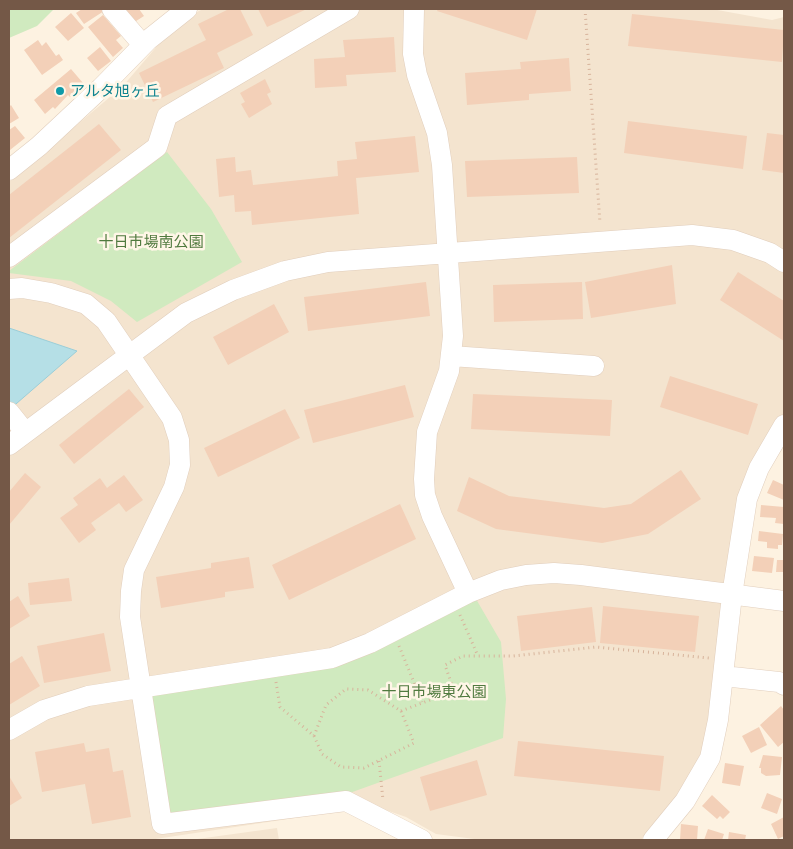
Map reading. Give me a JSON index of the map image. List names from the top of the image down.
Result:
{
  "parks": ["十日市場南公園", "十日市場東公園"],
  "places": ["アルタ旭ヶ丘"]
}
